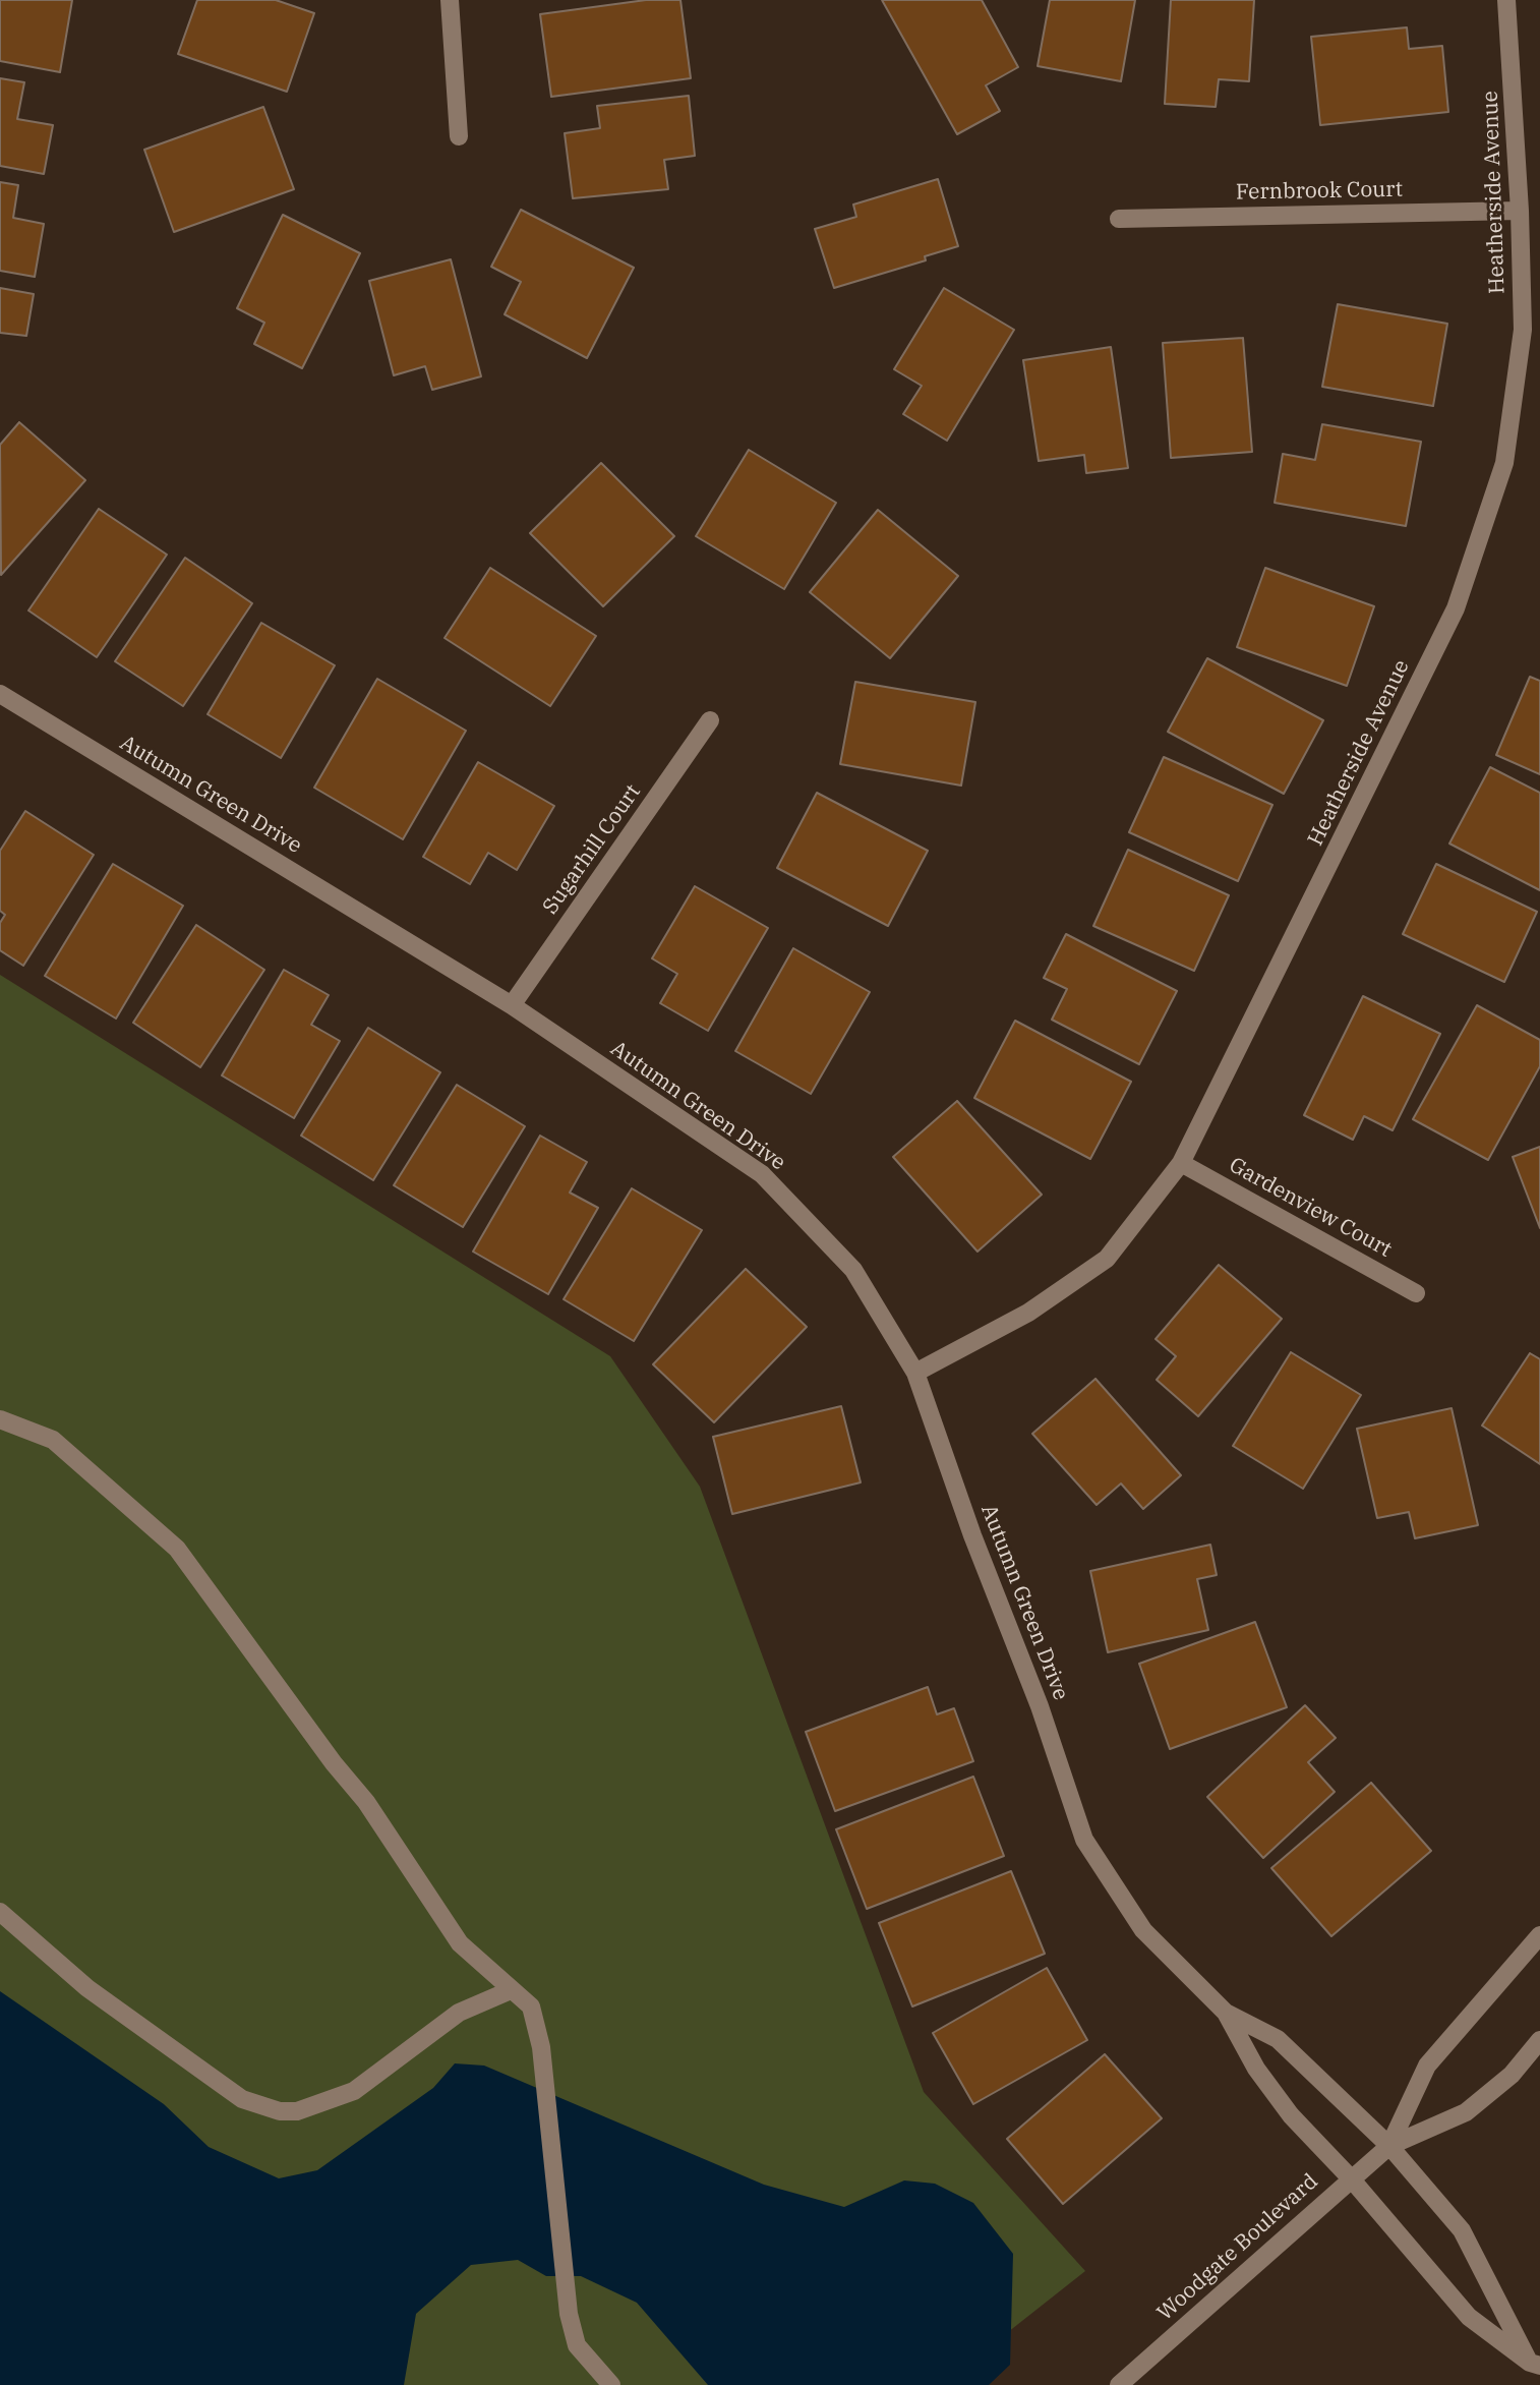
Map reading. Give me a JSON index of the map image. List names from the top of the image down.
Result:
{
  "streets": {
    "street": [
      "Fernbrook Court",
      "Heatherside Avenue",
      "Autumn Green Drive",
      "Sugarhill Court",
      "Gardenview Court",
      "Woodgate Boulevard"
    ]
  },
  "crossings": [
    ["Fernbrook Court", "Heatherside Avenue"],
    ["Heatherside Avenue", "Autumn Green Drive"],
    ["Heatherside Avenue", "Gardenview Court"],
    ["Autumn Green Drive", "Sugarhill Court"],
    ["Autumn Green Drive", "Woodgate Boulevard"]
  ]
}
